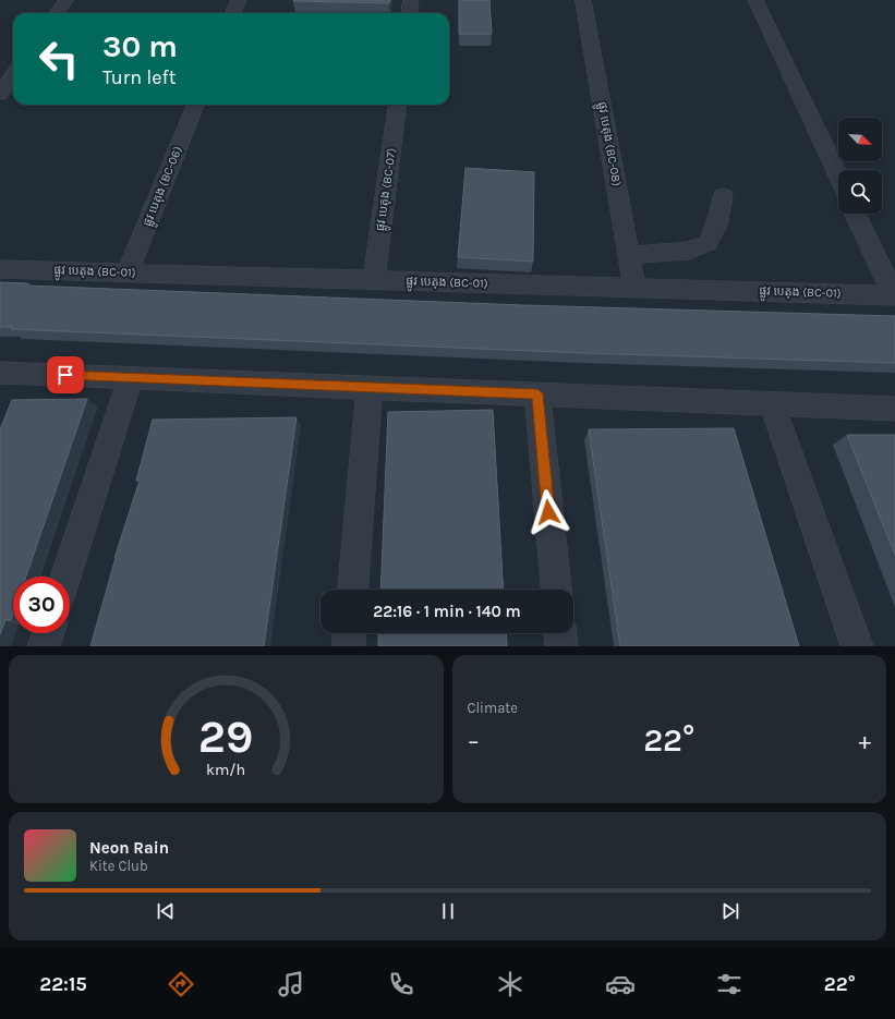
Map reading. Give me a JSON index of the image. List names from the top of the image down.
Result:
{
  "streets": {
    "street": [
      "ផ្លូវ បេតុង (BC-08)",
      "ផ្លូវ បេតុង (BC-06)",
      "ផ្លូវ បេតុង (BC-07)",
      "ផ្លូវ បេតុង (BC-01)"
    ]
  },
  "crossings": [
    ["ផ្លូវ បេតុង (BC-08)", "ផ្លូវ បេតុង (BC-01)"],
    ["ផ្លូវ បេតុង (BC-06)", "ផ្លូវ បេតុង (BC-01)"],
    ["ផ្លូវ បេតុង (BC-07)", "ផ្លូវ បេតុង (BC-01)"]
  ],
  "north": "bottom right",
  "page": {
    "turn": ["30 m", "Turn left"],
    "limit": "30",
    "trip": "22:16 · 1 min · 140 m",
    "tile": "Climate",
    "heat": ["−", "22°", "+"],
    "song": ["Neon Rain", "Kite Club"],
    "tabs": ["22:15", "22°"],
    "gauge": ["29", "km/h"]
  }
}
